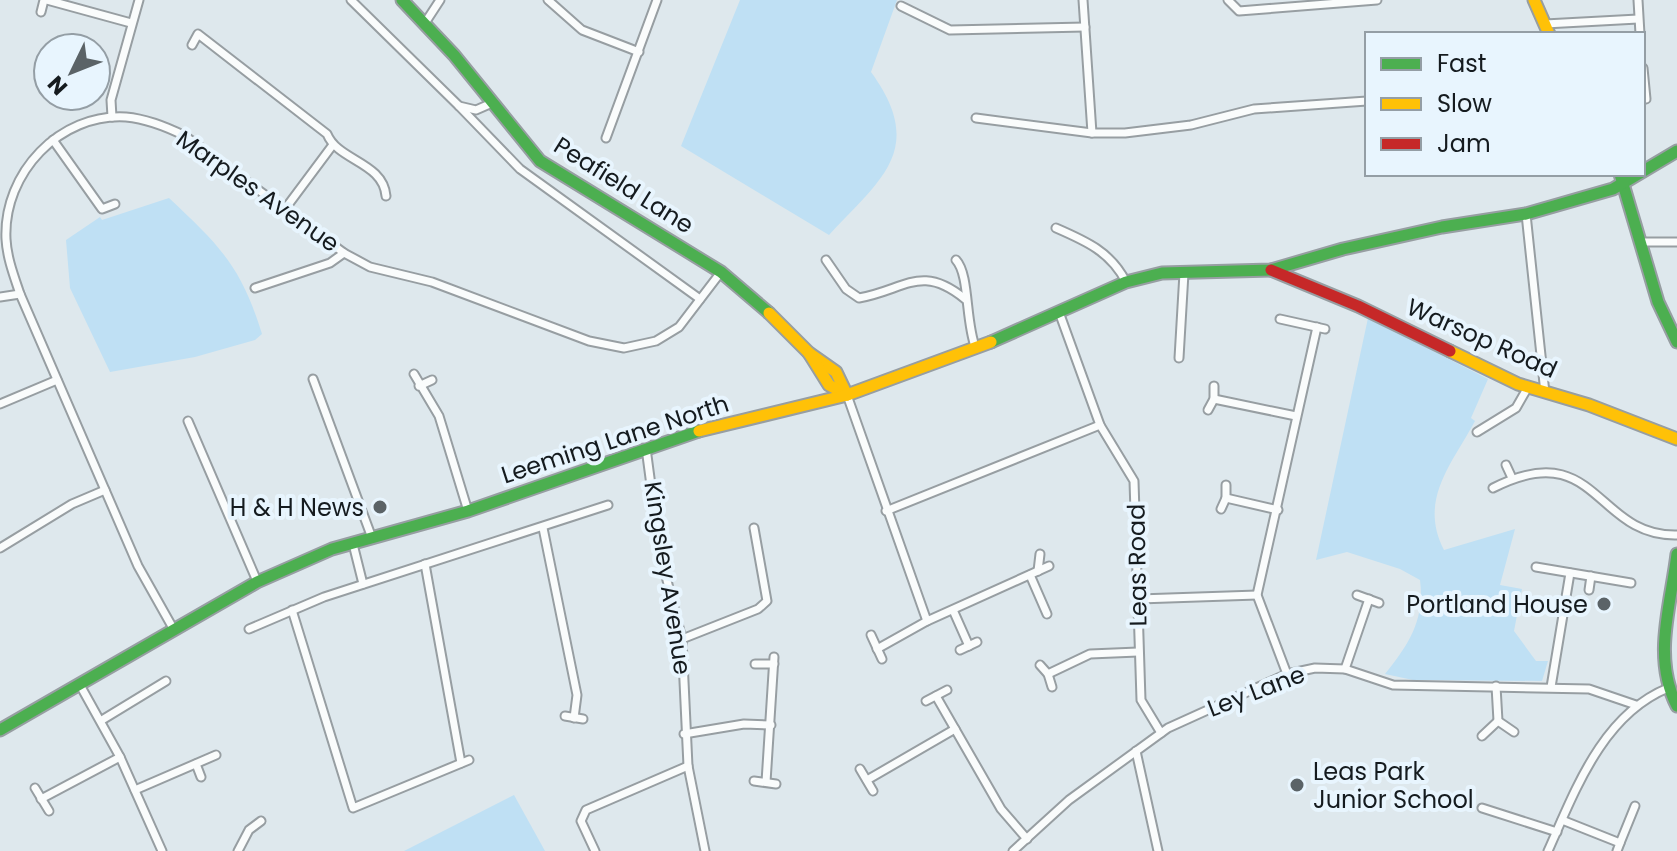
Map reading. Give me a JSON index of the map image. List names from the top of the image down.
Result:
{
  "streets": {
    "main road": ["Peafield Lane", "Warsop Road", "Leeming Lane North"],
    "street": [
      "Marples Avenue",
      "Leas Road",
      "Kingsley Avenue",
      "Ley Lane"
    ]
  },
  "crossings": [
    ["Peafield Lane", "Marples Avenue"],
    ["Peafield Lane", "Leeming Lane North"],
    ["Marples Avenue", "Leeming Lane North"],
    ["Warsop Road", "Leeming Lane North"],
    ["Leeming Lane North", "Leas Road"],
    ["Leeming Lane North", "Kingsley Avenue"],
    ["Leas Road", "Ley Lane"]
  ],
  "places": ["H & H News", "Portland House", "Leas Park Junior School"],
  "legend": ["Fast", "Slow", "Jam"],
  "north": "bottom left"
}
